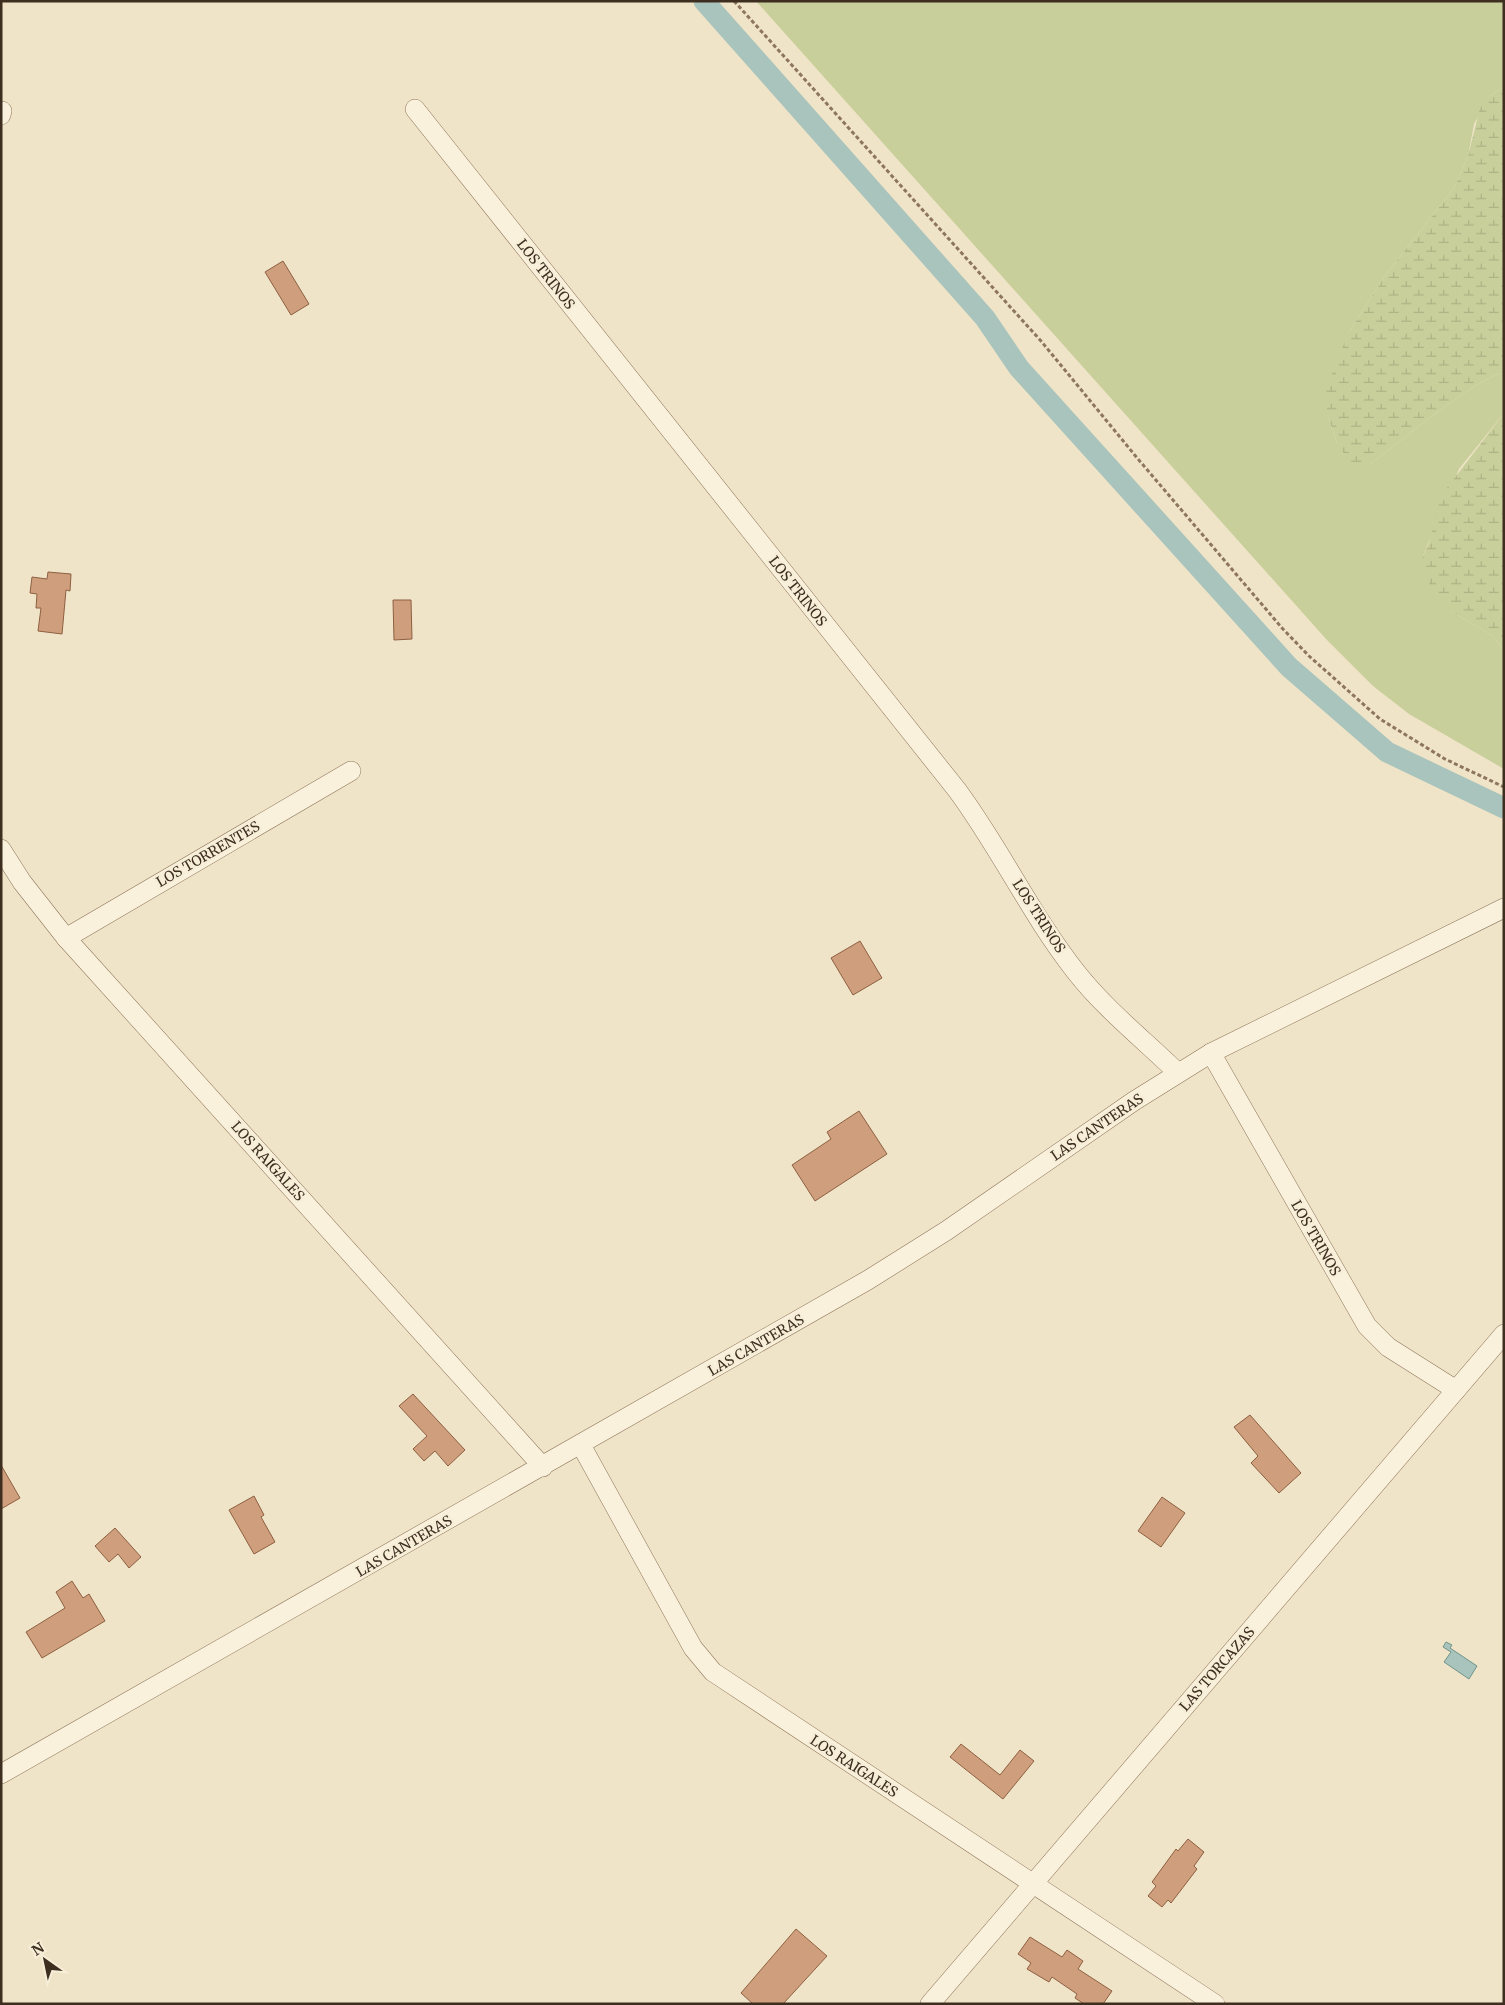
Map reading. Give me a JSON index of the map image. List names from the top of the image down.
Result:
{
  "streets": {
    "street": [
      "LOS TRINOS",
      "LOS TORRENTES",
      "LAS CANTERAS",
      "LOS RAIGALES",
      "LAS TORCAZAS"
    ]
  },
  "crossings": [
    ["LOS TRINOS", "LAS CANTERAS"],
    ["LOS TRINOS", "LAS TORCAZAS"],
    ["LOS TORRENTES", "LOS RAIGALES"],
    ["LAS CANTERAS", "LOS RAIGALES"],
    ["LOS RAIGALES", "LAS TORCAZAS"]
  ],
  "north": "top left"
}
